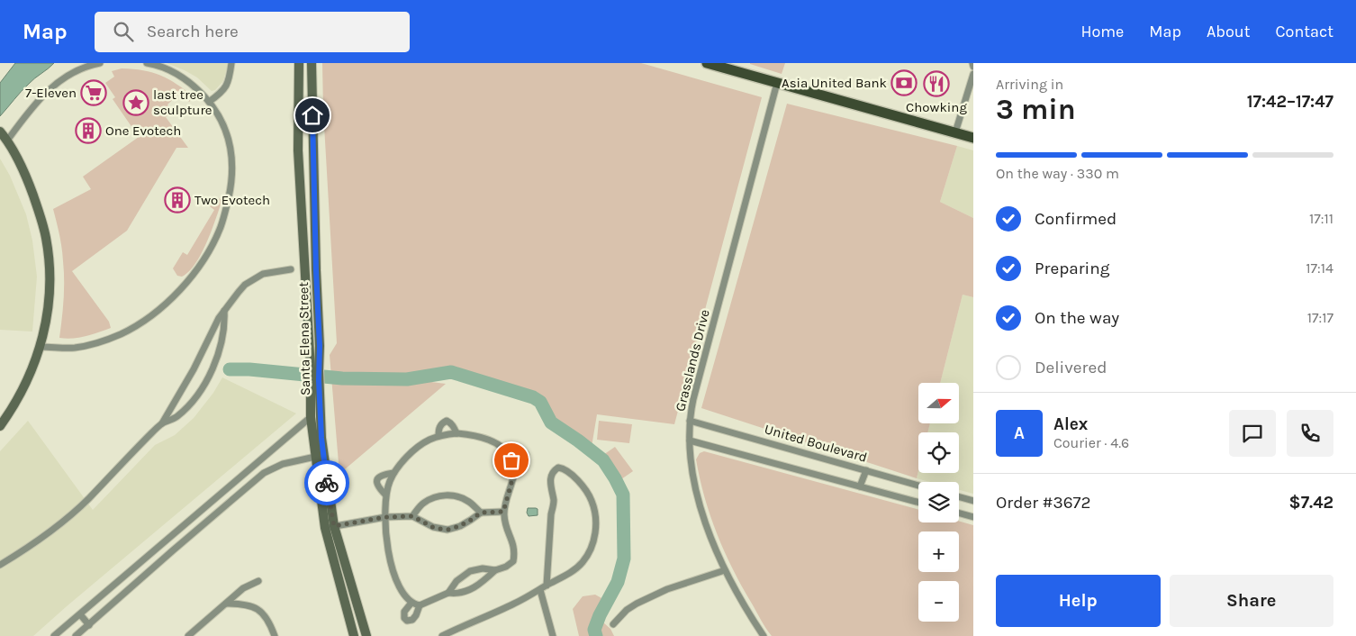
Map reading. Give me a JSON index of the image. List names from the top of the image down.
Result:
{
  "streets": {
    "street": ["Santa Elena Street", "Grasslands Drive", "United Boulevard"]
  },
  "crossings": [
    ["Grasslands Drive", "United Boulevard"]
  ],
  "places": {
    "bank": ["Asia United Bank"],
    "restaurant": ["Chowking"],
    "supermarket": ["7-Eleven"],
    "place": ["last tree sculpture"],
    "building": ["One Evotech", "Two Evotech"]
  },
  "north": "right",
  "page": {
    "header": "Map",
    "search": "Search here",
    "nav": [
      "Home",
      "Map",
      "About",
      "Contact"
    ],
    "heading": ["3 min", "Arriving in", "17:42–17:47"],
    "panel": [
      "Alex",
      "Courier · 4.6",
      "Order #3672",
      "$7.42"
    ],
    "bar": "On the way · 330 m",
    "list": [
      ["Confirmed", "17:11"],
      ["Preparing", "17:14"],
      ["On the way", "17:17"],
      "Delivered"
    ],
    "map_buttons": ["+", "−"],
    "round": "A",
    "buttons": ["Help", "Share"]
  }
}
